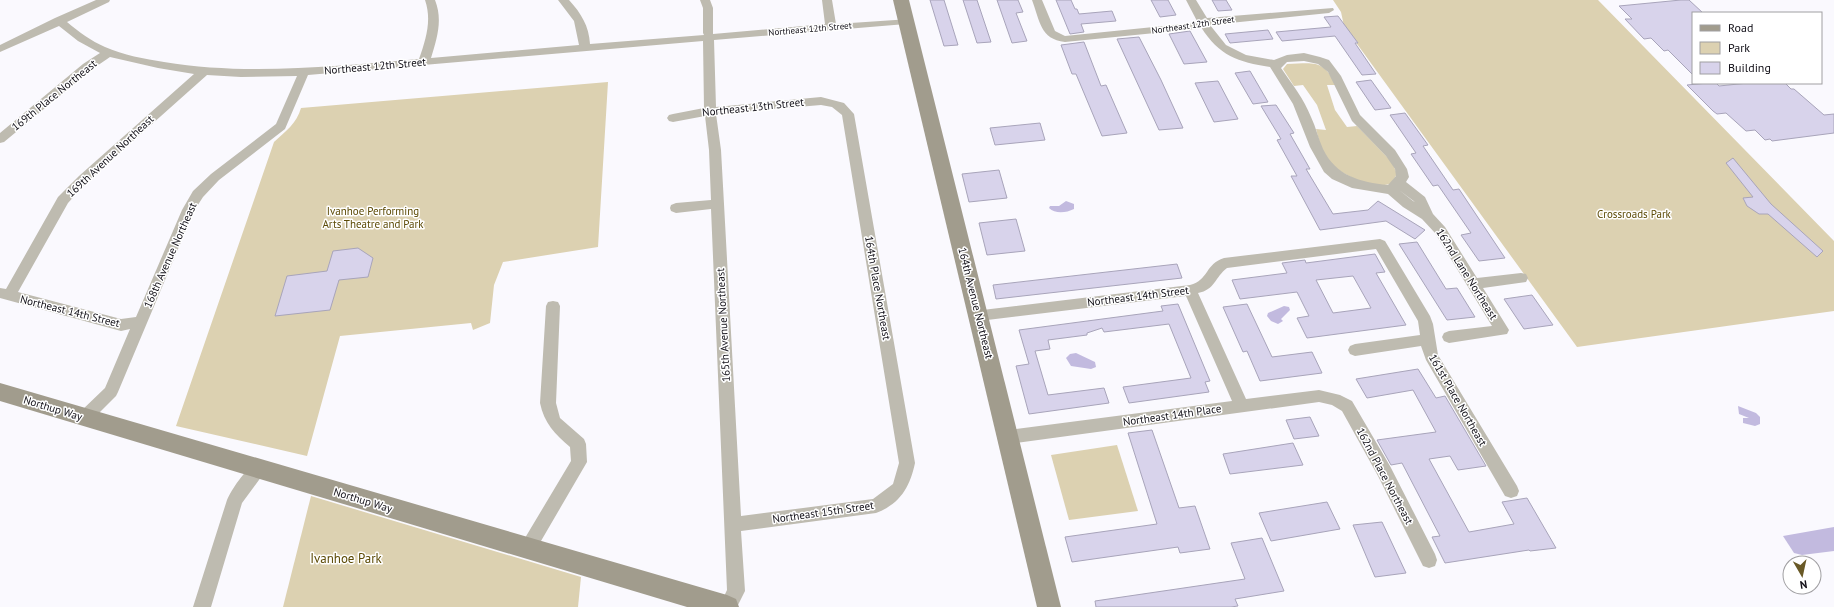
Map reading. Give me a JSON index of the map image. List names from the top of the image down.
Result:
{
  "streets": {
    "street": [
      "Northeast 12th Street",
      "169th Place Northeast",
      "Northeast 13th Street",
      "169th Avenue Northeast",
      "168th Avenue Northeast",
      "162nd Lane Northeast",
      "164th Place Northeast",
      "Northeast 14th Street",
      "164th Avenue Northeast",
      "165th Avenue Northeast",
      "161st Place Northeast",
      "Northup Way",
      "Northeast 14th Place",
      "162nd Place Northeast",
      "Northeast 15th Street"
    ]
  },
  "crossings": [
    ["Northeast 12th Street", "169th Place Northeast"],
    ["Northeast 12th Street", "169th Avenue Northeast"],
    ["Northeast 12th Street", "168th Avenue Northeast"],
    ["Northeast 12th Street", "164th Avenue Northeast"],
    ["Northeast 12th Street", "165th Avenue Northeast"],
    ["Northeast 13th Street", "164th Place Northeast"],
    ["Northeast 13th Street", "165th Avenue Northeast"],
    ["169th Avenue Northeast", "Northeast 14th Street"],
    ["168th Avenue Northeast", "Northeast 14th Street"],
    ["168th Avenue Northeast", "Northup Way"],
    ["164th Place Northeast", "Northeast 15th Street"],
    ["Northeast 14th Street", "164th Avenue Northeast"],
    ["Northeast 14th Street", "161st Place Northeast"],
    ["164th Avenue Northeast", "Northeast 14th Place"],
    ["165th Avenue Northeast", "Northup Way"],
    ["165th Avenue Northeast", "Northeast 15th Street"],
    ["Northeast 14th Place", "162nd Place Northeast"]
  ],
  "parks": ["Ivanhoe Performing Arts Theatre and Park", "Crossroads Park", "Ivanhoe Park"],
  "legend": ["Road", "Park", "Building"],
  "north": "bottom"
}
